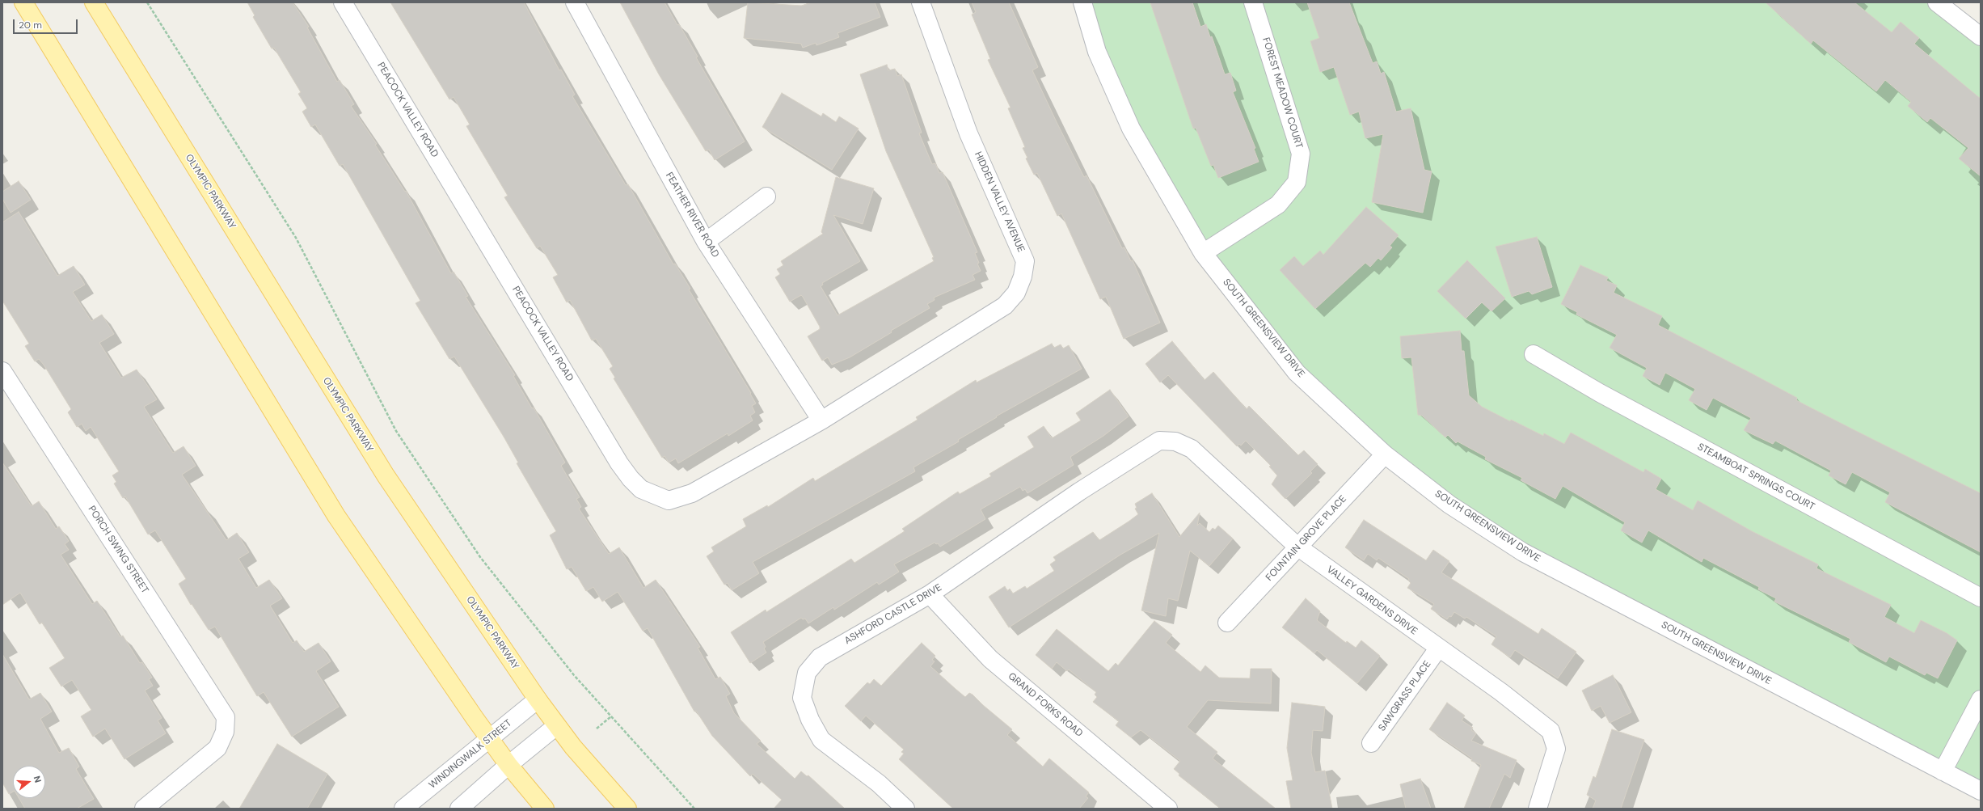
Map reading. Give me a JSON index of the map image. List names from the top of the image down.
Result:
{
  "streets": {
    "main road": ["OLYMPIC PARKWAY"],
    "street": [
      "FOREST MEADOW COURT",
      "PEACOCK VALLEY ROAD",
      "HIDDEN VALLEY AVENUE",
      "FEATHER RIVER ROAD",
      "SOUTH GREENSVIEW DRIVE",
      "STEAMBOAT SPRINGS COURT",
      "FOUNTAIN GROVE PLACE",
      "PORCH SWING STREET",
      "VALLEY GARDENS DRIVE",
      "ASHFORD CASTLE DRIVE",
      "SAWGRASS PLACE",
      "GRAND FORKS ROAD",
      "WINDINGWALK STREET"
    ]
  },
  "crossings": [
    ["FOREST MEADOW COURT", "SOUTH GREENSVIEW DRIVE"],
    ["PEACOCK VALLEY ROAD", "HIDDEN VALLEY AVENUE"],
    ["PEACOCK VALLEY ROAD", "FEATHER RIVER ROAD"],
    ["OLYMPIC PARKWAY", "WINDINGWALK STREET"],
    ["HIDDEN VALLEY AVENUE", "FEATHER RIVER ROAD"],
    ["SOUTH GREENSVIEW DRIVE", "FOUNTAIN GROVE PLACE"],
    ["FOUNTAIN GROVE PLACE", "VALLEY GARDENS DRIVE"],
    ["VALLEY GARDENS DRIVE", "ASHFORD CASTLE DRIVE"],
    ["VALLEY GARDENS DRIVE", "SAWGRASS PLACE"],
    ["ASHFORD CASTLE DRIVE", "GRAND FORKS ROAD"]
  ],
  "scale_bar": "20 m",
  "north": "right"
}
